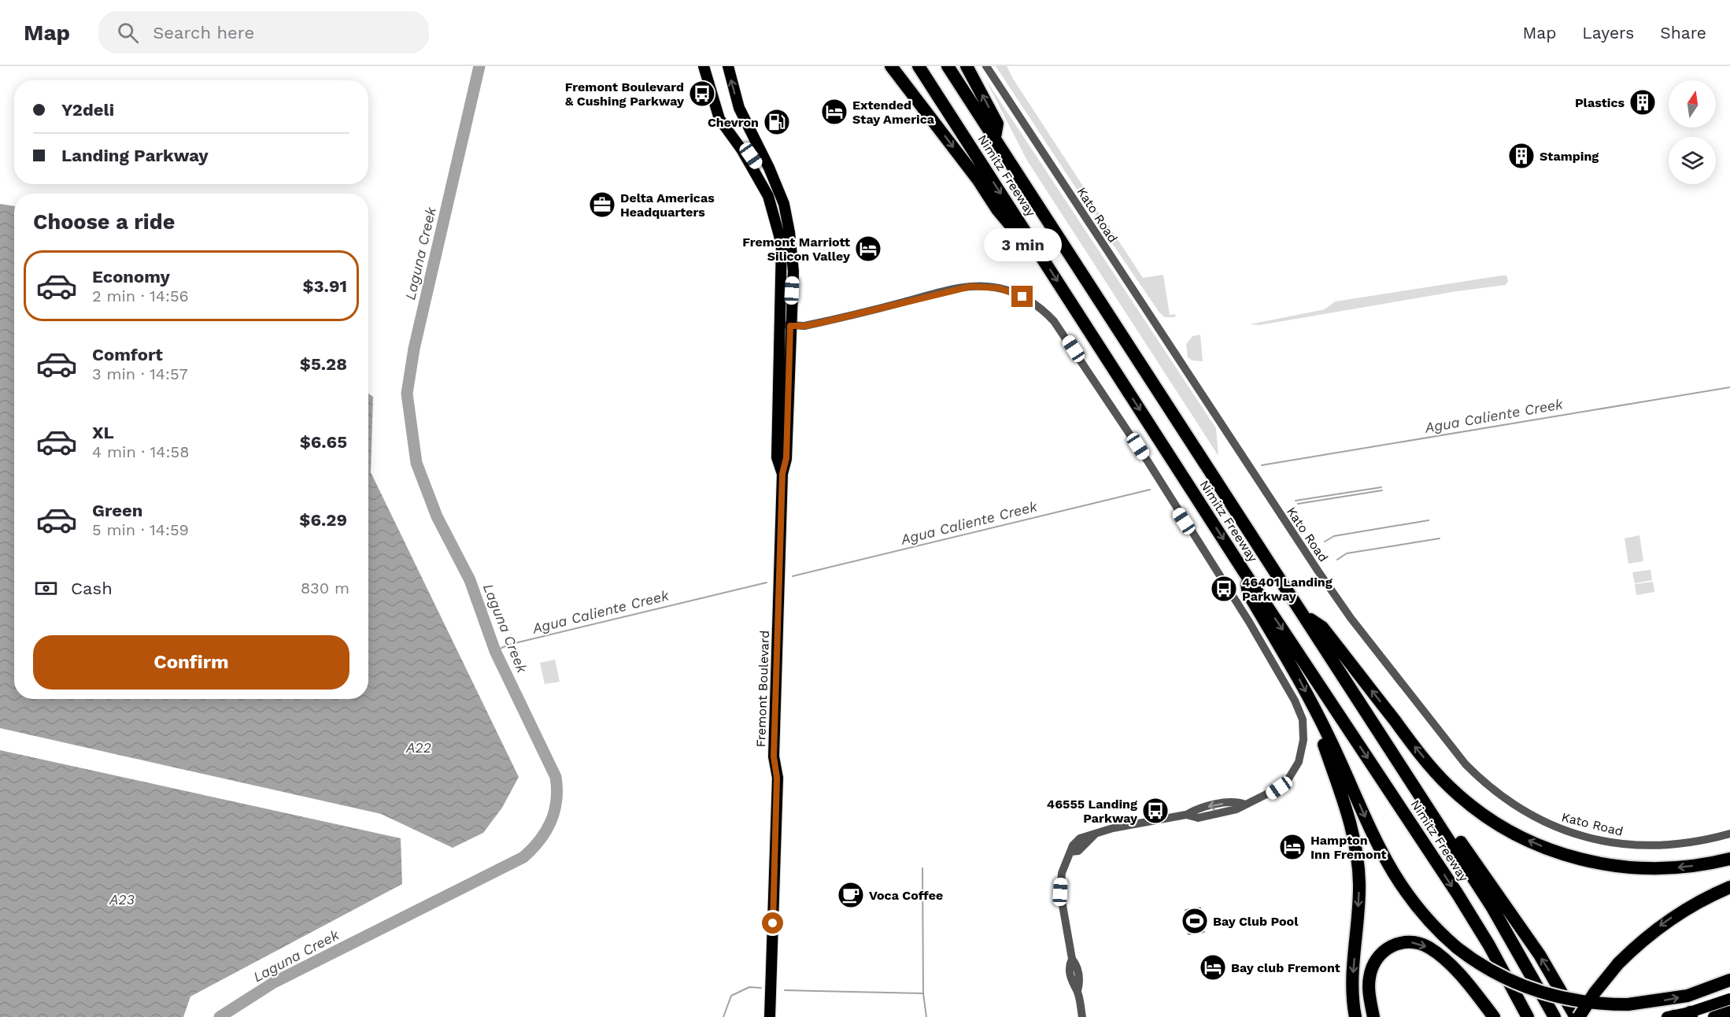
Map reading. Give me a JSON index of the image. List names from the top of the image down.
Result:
{
  "streets": {
    "highway": ["Nimitz Freeway"],
    "main road": ["Fremont Boulevard"],
    "street": ["Kato Road"]
  },
  "water": [
    "Laguna Creek",
    "Agua Caliente Creek",
    "A22",
    "A23"
  ],
  "places": {
    "bus stop": ["Fremont Boulevard & Cushing Parkway", "46401 Landing Parkway", "46555 Landing Parkway"],
    "building": ["Plastics", "Stamping"],
    "hotel": [
      "Extended Stay America",
      "Fremont Marriott Silicon Valley",
      "Hampton Inn Fremont",
      "Bay club Fremont"
    ],
    "fuel station": ["Chevron"],
    "office": ["Delta Americas Headquarters"],
    "cafe": ["Voca Coffee"],
    "sports": ["Bay Club Pool"]
  },
  "north": "top",
  "page": {
    "header": "Map",
    "search": "Search here",
    "nav": ["Map", "Layers", "Share"],
    "banner": ["Y2deli", "Landing Parkway"],
    "heading": "Choose a ride",
    "bubble": "3 min",
    "list": [
      {
        "name": "Economy",
        "note": "2 min · 14:56",
        "value": "$3.91"
      },
      {
        "name": "Comfort",
        "note": "3 min · 14:57",
        "value": "$5.28"
      },
      {
        "name": "XL",
        "note": "4 min · 14:58",
        "value": "$6.65"
      },
      {
        "name": "Green",
        "note": "5 min · 14:59",
        "value": "$6.29"
      }
    ],
    "pay": ["Cash", "830 m"],
    "buttons": "Confirm"
  }
}
